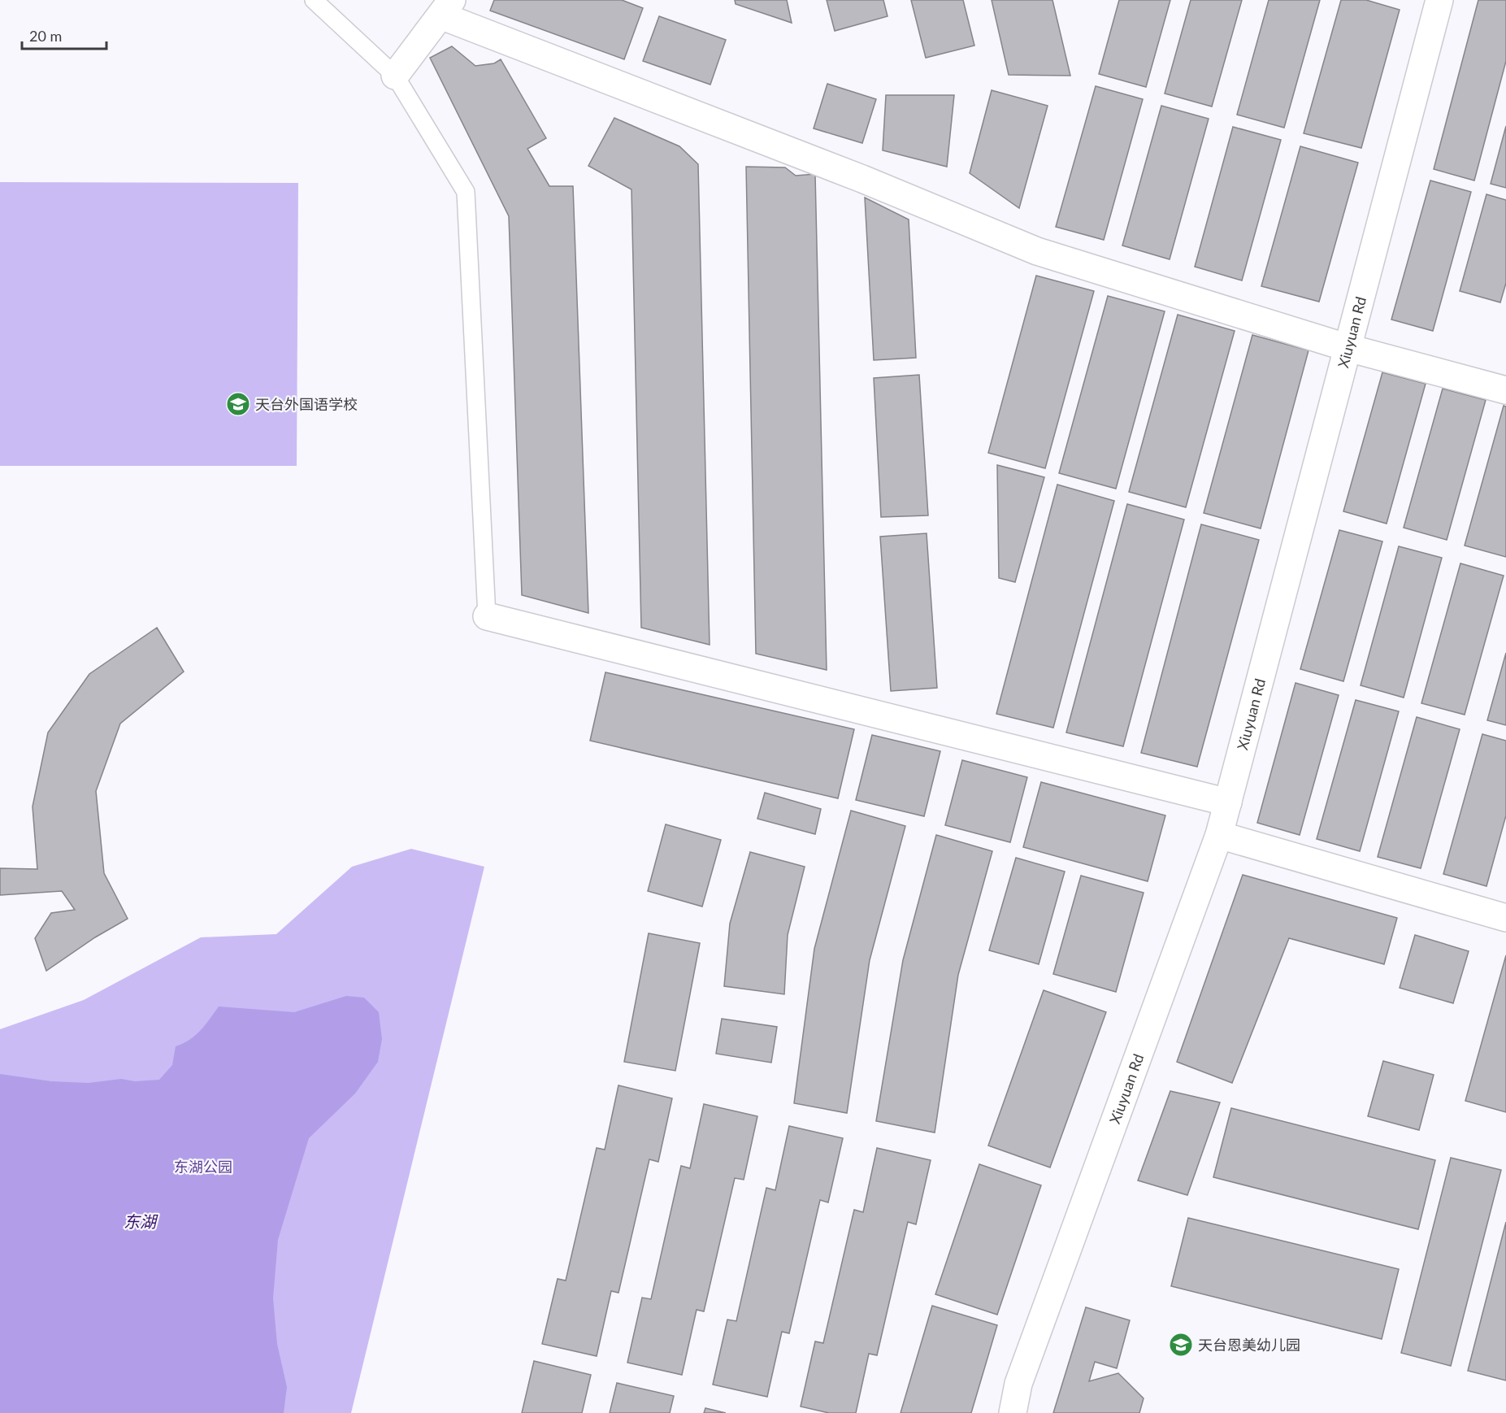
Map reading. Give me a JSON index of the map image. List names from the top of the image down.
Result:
{
  "streets": {
    "street": ["Xiuyuan Rd"]
  },
  "water": ["东湖"],
  "parks": ["东湖公园"],
  "places": {
    "school or university": ["天台外国语学校", "天台恩美幼儿园"]
  },
  "scale_bar": "20 m"
}
